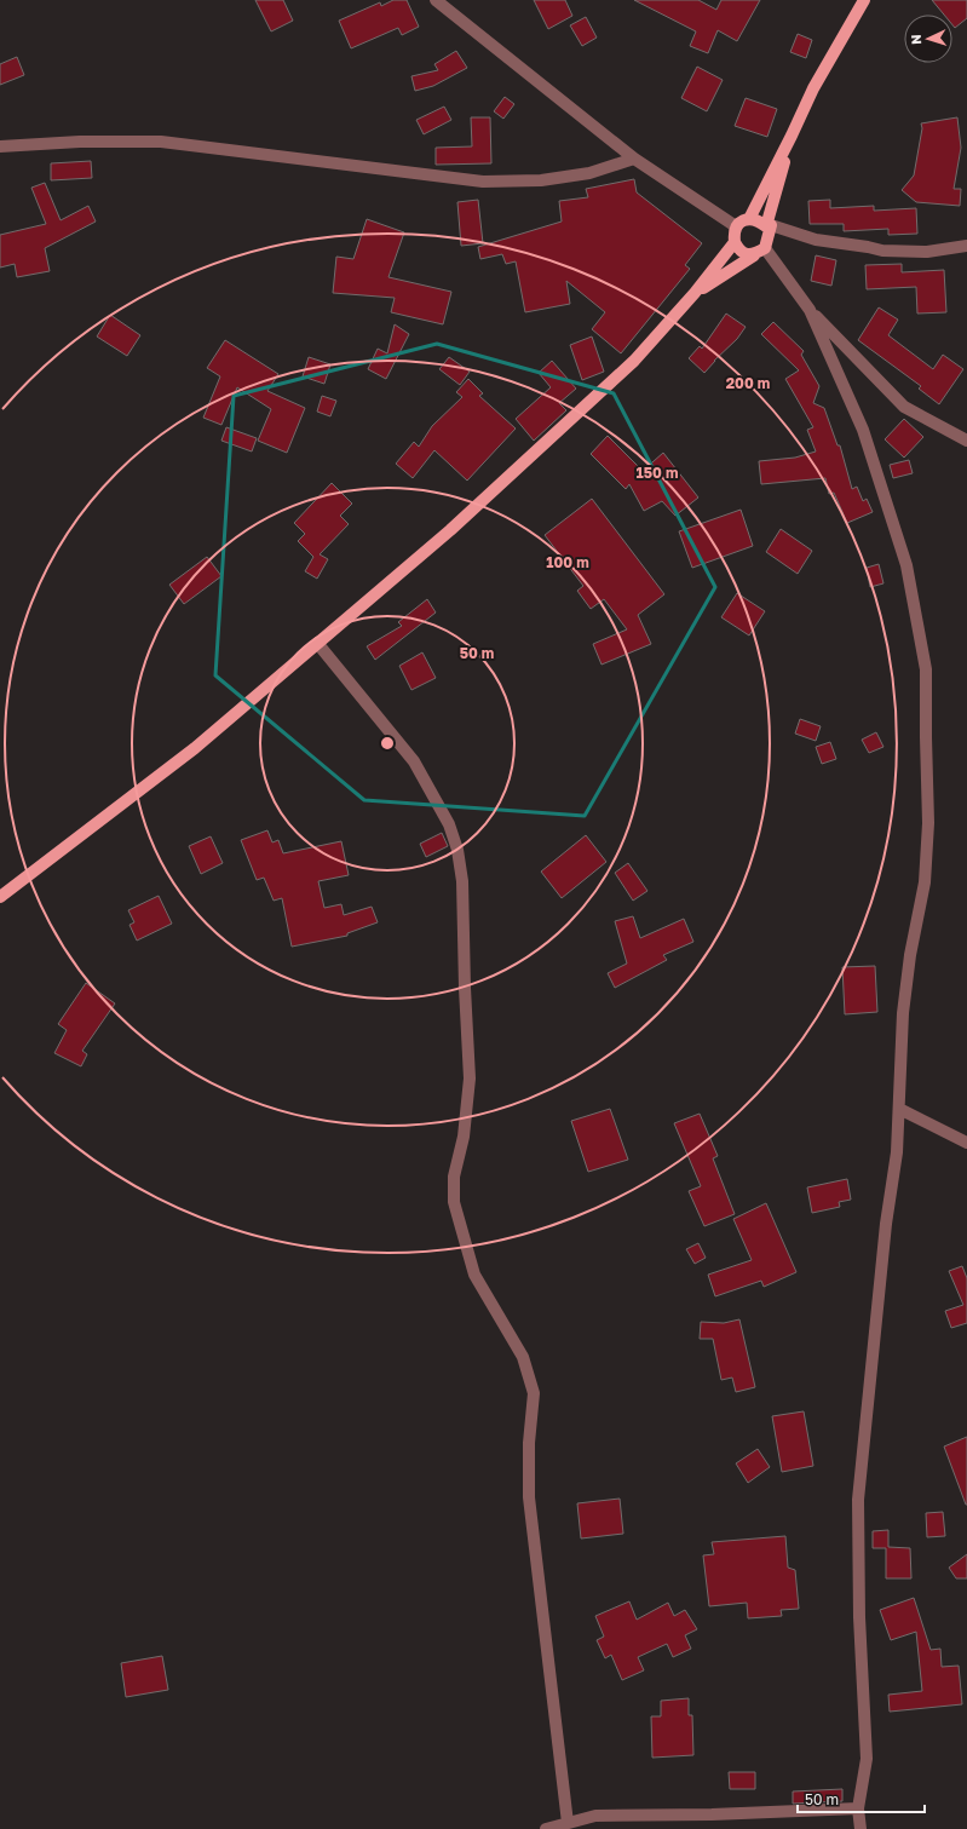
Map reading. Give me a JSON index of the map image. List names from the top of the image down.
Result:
{
  "scale_bar": "50 m",
  "north": "left",
  "rings": [
    "200 m",
    "150 m",
    "100 m",
    "50 m"
  ]
}
